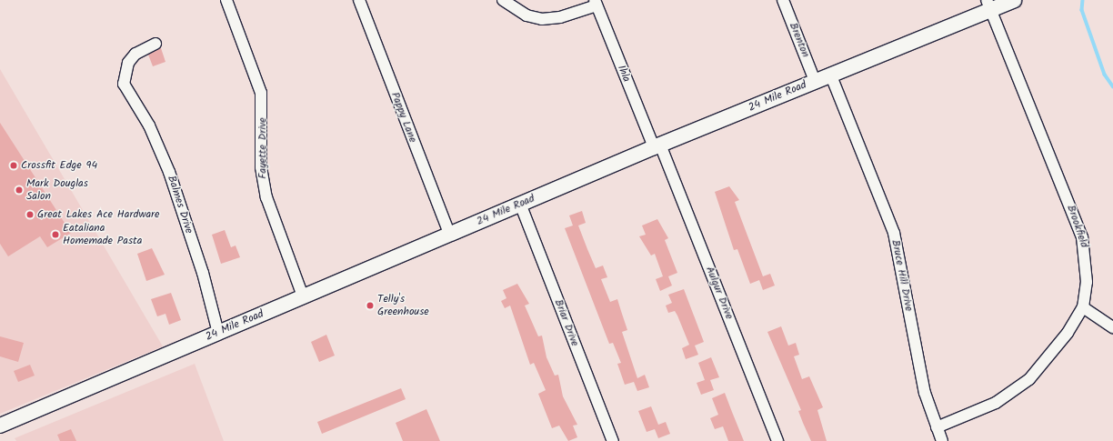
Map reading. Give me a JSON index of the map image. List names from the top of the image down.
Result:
{
  "streets": {
    "street": [
      "Brenton",
      "Ihla",
      "24 Mile Road",
      "Pappy Lane",
      "Fayette Drive",
      "Balmes Drive",
      "Brookfield",
      "Bruce Hill Drive",
      "Aulgur Drive",
      "Briar Drive"
    ]
  },
  "crossings": [
    ["Brenton", "24 Mile Road"],
    ["Ihla", "24 Mile Road"],
    ["Ihla", "Aulgur Drive"],
    ["24 Mile Road", "Pappy Lane"],
    ["24 Mile Road", "Fayette Drive"],
    ["24 Mile Road", "Balmes Drive"],
    ["24 Mile Road", "Brookfield"],
    ["24 Mile Road", "Bruce Hill Drive"],
    ["24 Mile Road", "Aulgur Drive"],
    ["24 Mile Road", "Briar Drive"],
    ["Brookfield", "Bruce Hill Drive"]
  ],
  "places": [
    "Crossfit Edge 94",
    "Mark Douglas Salon",
    "Great Lakes Ace Hardware",
    "Eataliana Homemade Pasta",
    "Telly's Greenhouse"
  ]
}
